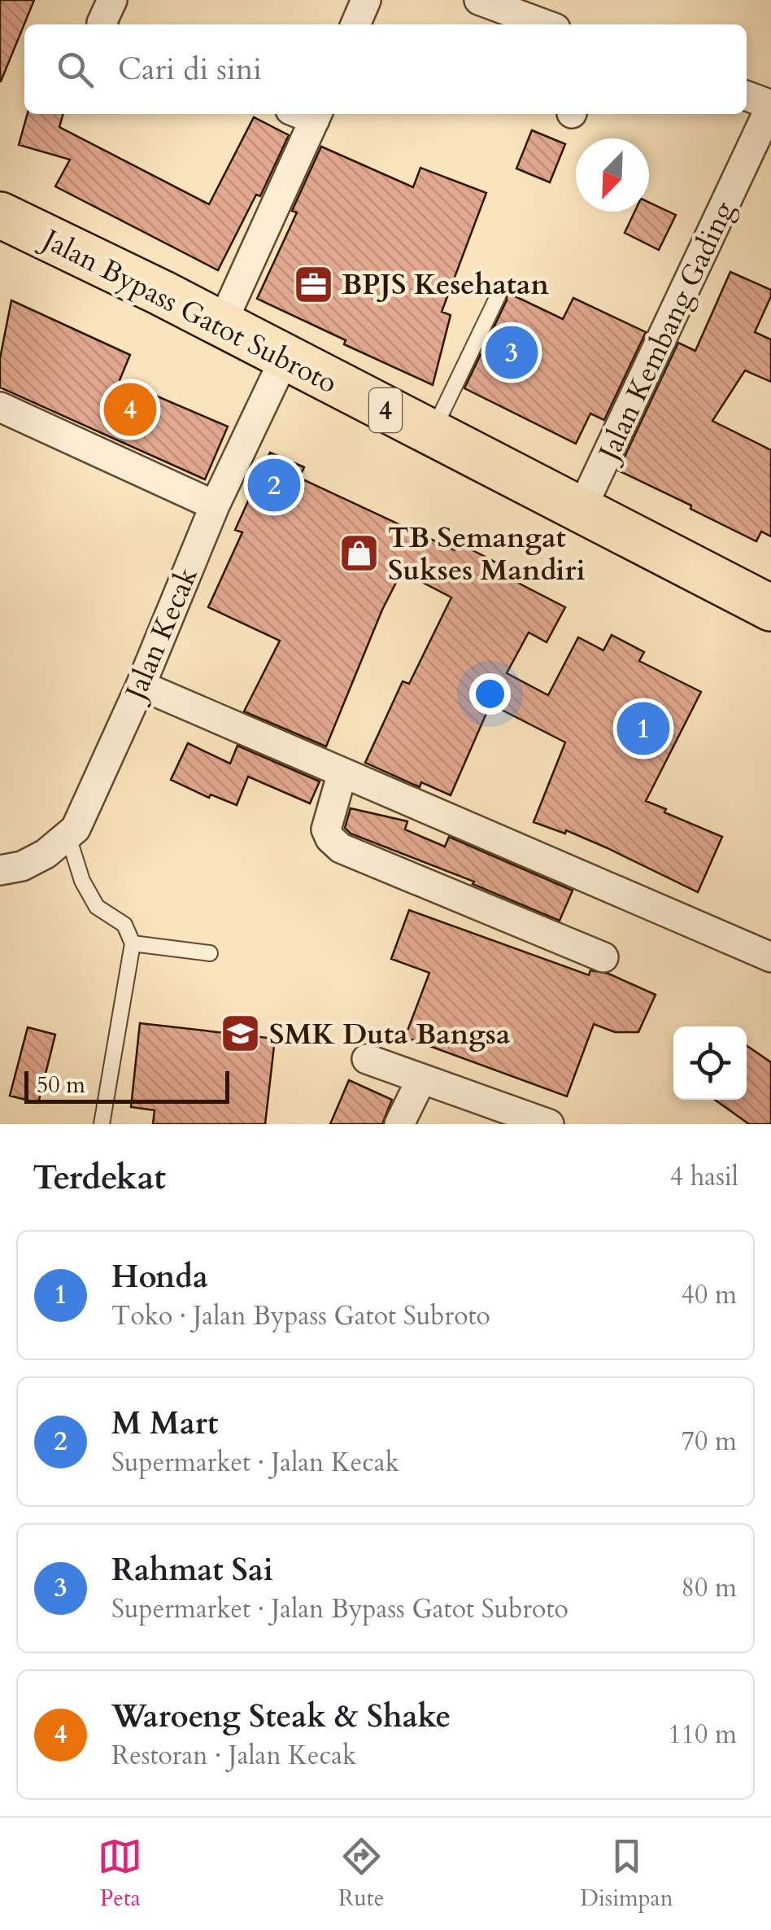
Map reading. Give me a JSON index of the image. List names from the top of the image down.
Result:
{
  "streets": {
    "highway": ["Jalan Bypass Gatot Subroto", "4"],
    "street": ["Jalan Kembang Gading", "Jalan Kecak"]
  },
  "crossings": [
    ["Jalan Bypass Gatot Subroto", "Jalan Kembang Gading"],
    ["Jalan Bypass Gatot Subroto", "Jalan Kecak"]
  ],
  "places": {
    "office": ["BPJS Kesehatan"],
    "shop": ["TB Semangat Sukses Mandiri"],
    "school or university": ["SMK Duta Bangsa"]
  },
  "scale_bar": "50 m",
  "north": "bottom left",
  "page": {
    "search": "Cari di sini",
    "pins": [
      "3",
      "4",
      "2",
      "1"
    ],
    "scale": "50 m",
    "heading": ["Terdekat", "4 hasil"],
    "list": [
      {
        "mark": "1",
        "name": "Honda",
        "note": "Toko · Jalan Bypass Gatot Subroto",
        "value": "40 m"
      },
      {
        "mark": "2",
        "name": "M Mart",
        "note": "Supermarket · Jalan Kecak",
        "value": "70 m"
      },
      {
        "mark": "3",
        "name": "Rahmat Sai",
        "note": "Supermarket · Jalan Bypass Gatot Subroto",
        "value": "80 m"
      },
      {
        "mark": "4",
        "name": "Waroeng Steak & Shake",
        "note": "Restoran · Jalan Kecak",
        "value": "110 m"
      }
    ],
    "nav": ["Peta", "Rute", "Disimpan"]
  }
}
